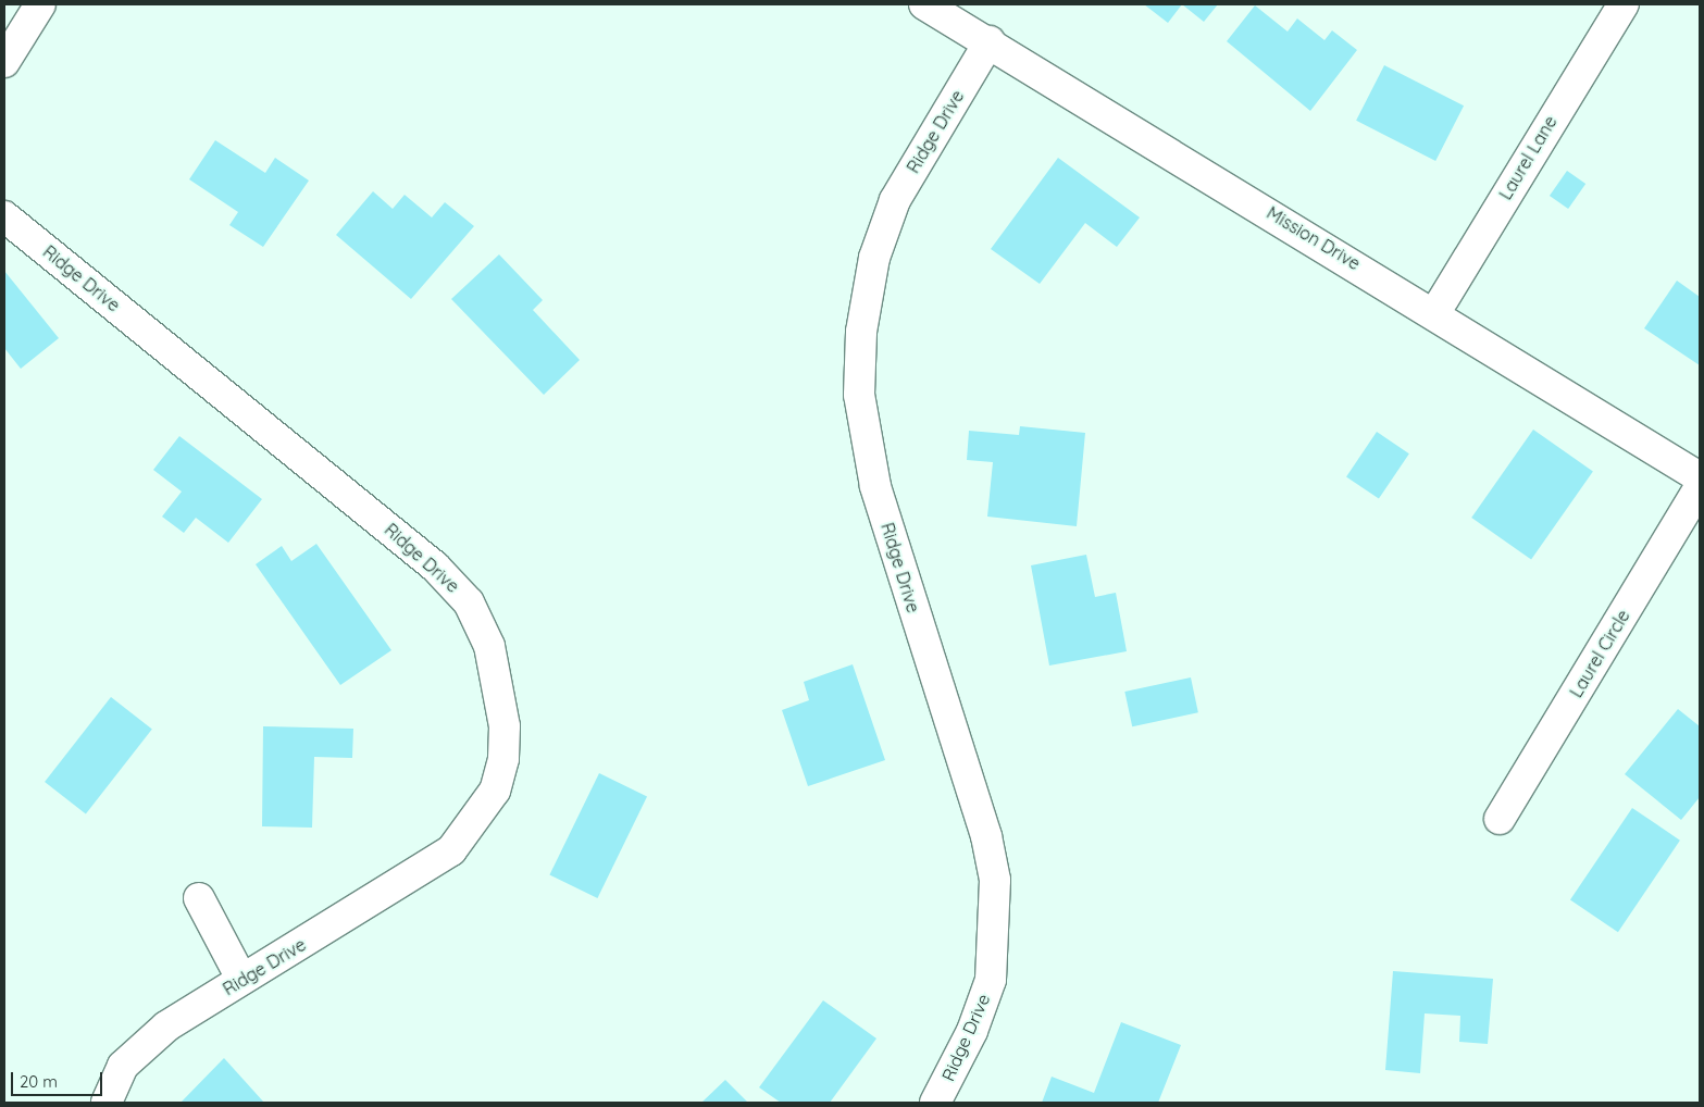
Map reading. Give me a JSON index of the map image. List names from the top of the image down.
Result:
{
  "streets": {
    "street": [
      "Ridge Drive",
      "Laurel Lane",
      "Mission Drive",
      "Laurel Circle"
    ]
  },
  "crossings": [
    ["Ridge Drive", "Mission Drive"],
    ["Laurel Lane", "Mission Drive"]
  ],
  "scale_bar": "20 m"
}
